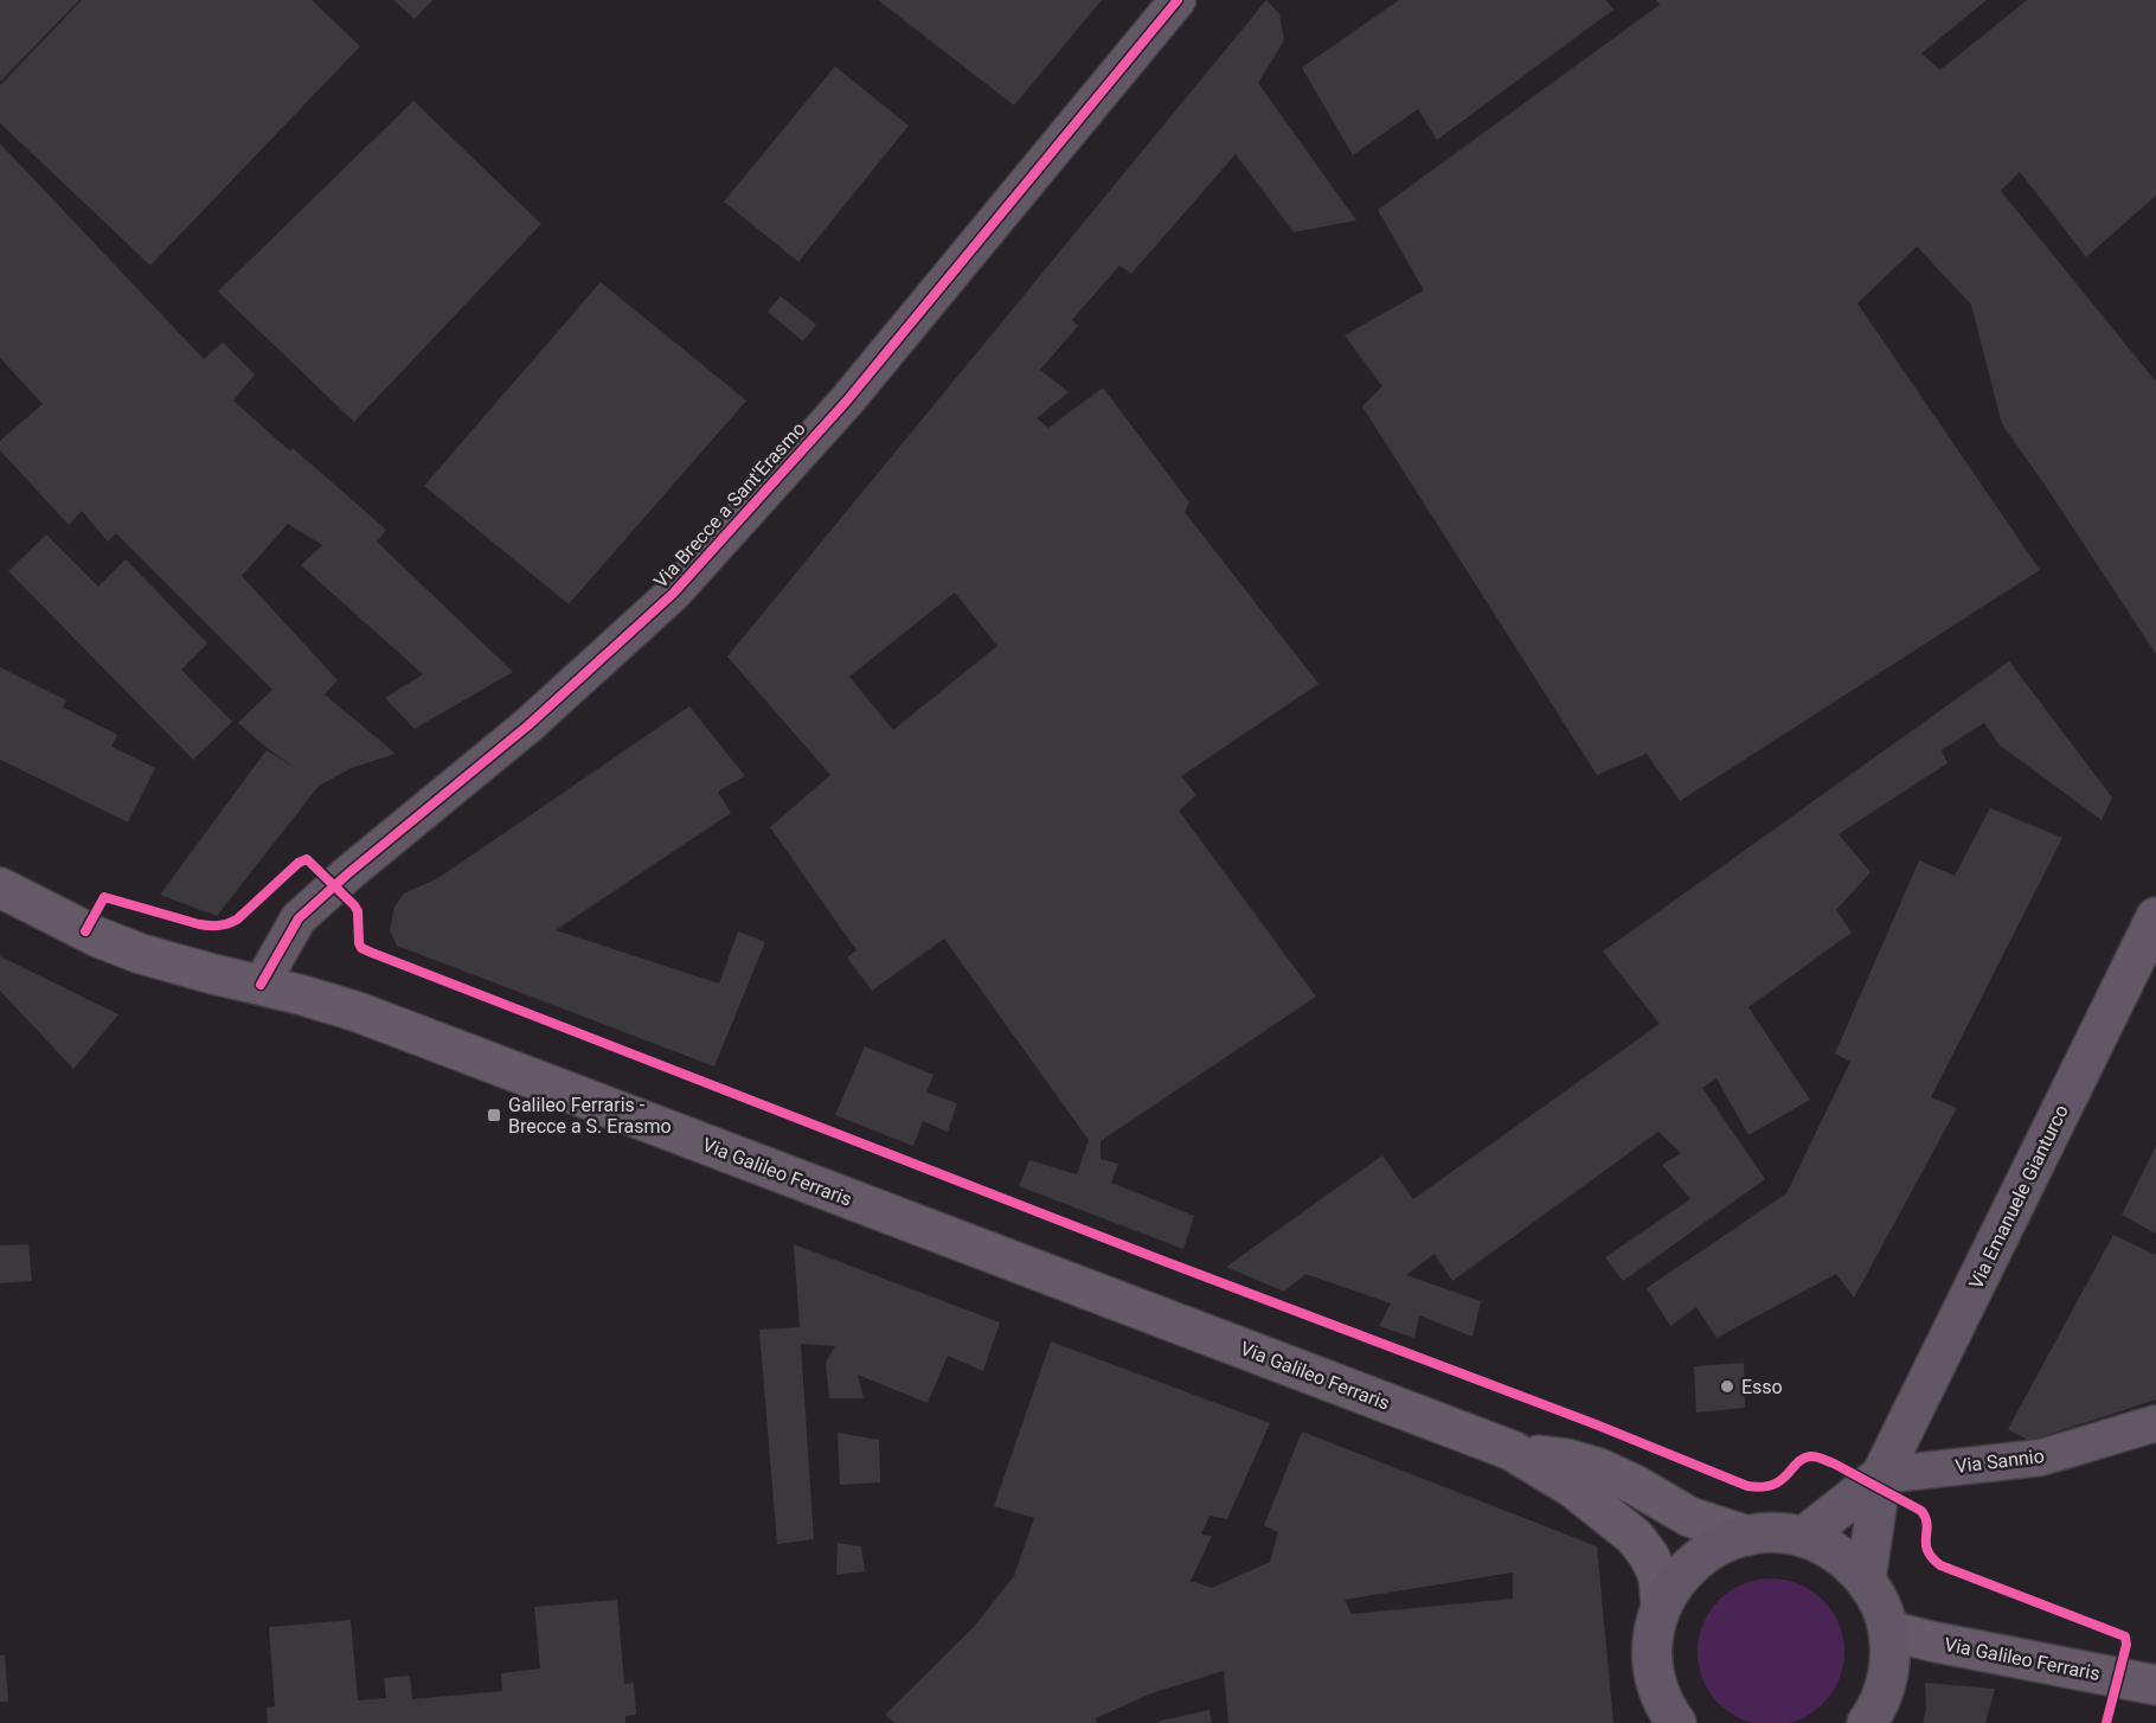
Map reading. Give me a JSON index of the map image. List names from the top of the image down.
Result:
{
  "streets": {
    "main road": ["Via Galileo Ferraris", "Via Emanuele Gianturco"],
    "street": ["Via Brecce a Sant'Erasmo", "Via Sannio"]
  },
  "crossings": [
    ["Via Brecce a Sant'Erasmo", "Via Galileo Ferraris"],
    ["Via Emanuele Gianturco", "Via Sannio"]
  ],
  "places": {
    "transit": ["Galileo Ferraris - Brecce a S. Erasmo"],
    "other": ["Esso"]
  }
}
